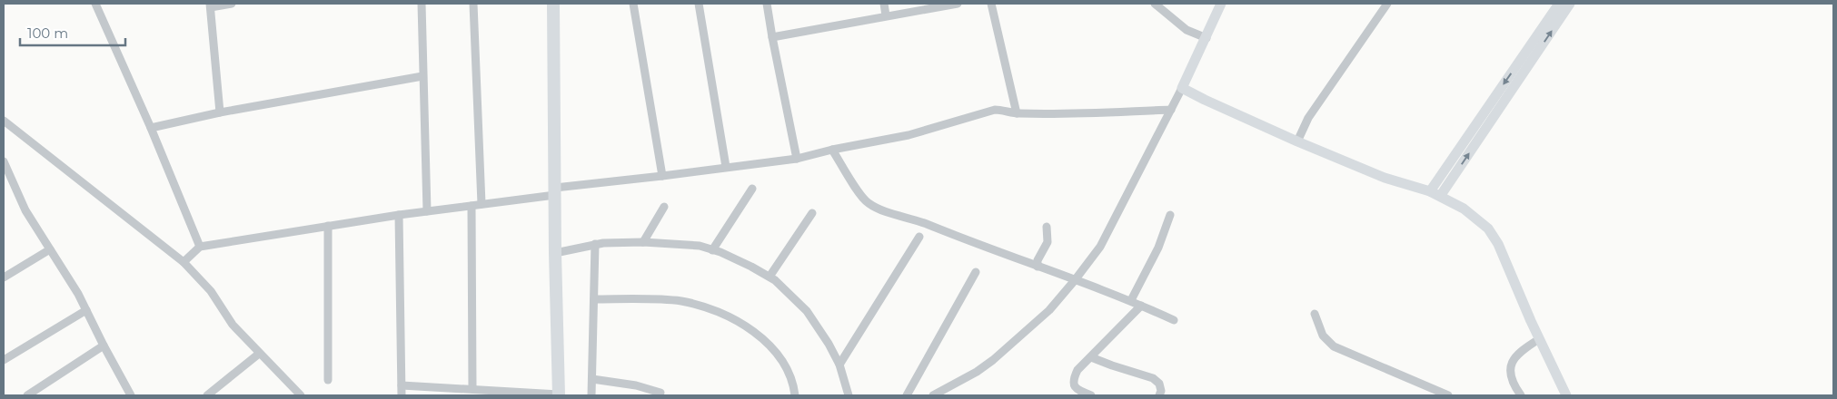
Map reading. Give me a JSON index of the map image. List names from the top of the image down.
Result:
{
  "scale_bar": "100 m"
}
